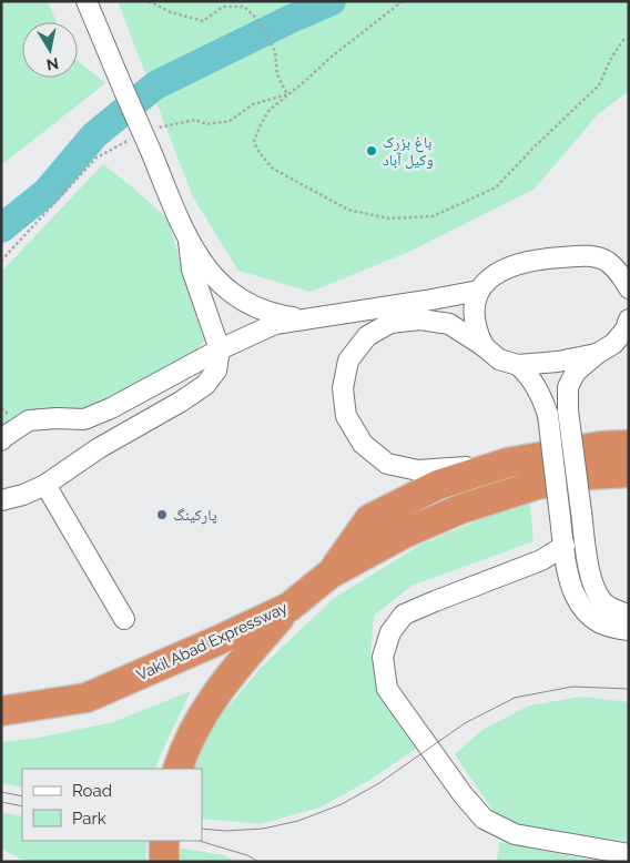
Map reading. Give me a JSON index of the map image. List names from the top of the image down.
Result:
{
  "streets": {
    "highway": ["Vakil Abad Expressway"]
  },
  "places": ["باغ بزرک وکیل آباد", "پارکینگ"],
  "legend": ["Road", "Park"],
  "north": "bottom"
}
